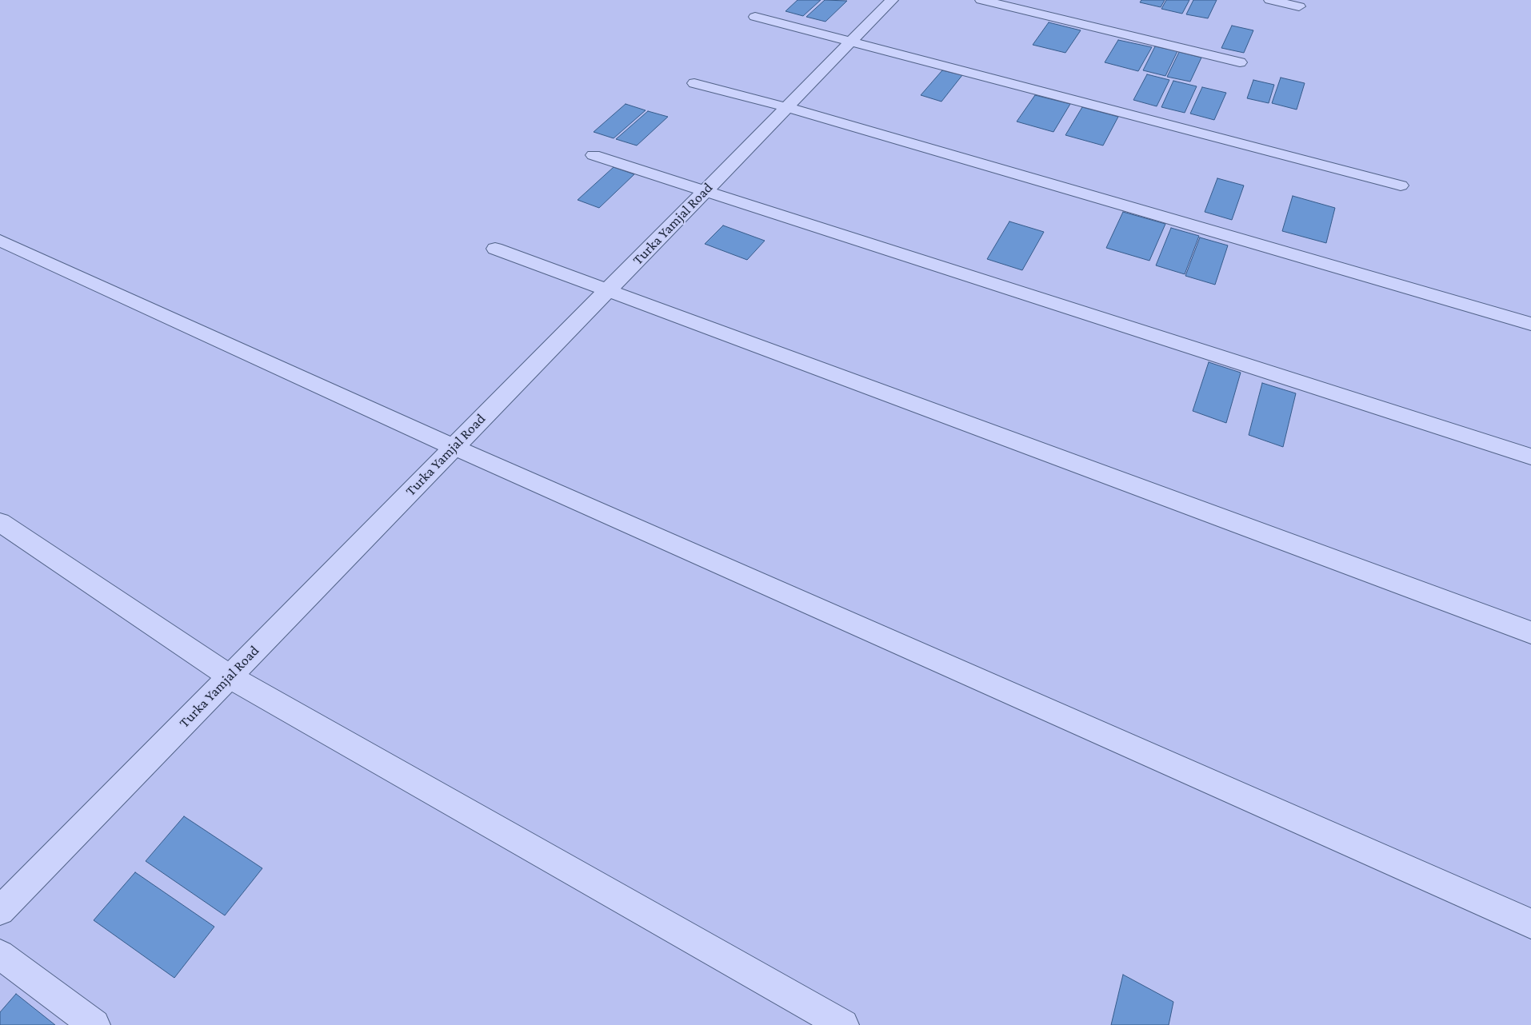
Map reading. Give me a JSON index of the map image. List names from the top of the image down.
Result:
{
  "streets": {
    "street": ["Turka Yamjal Road"]
  }
}
